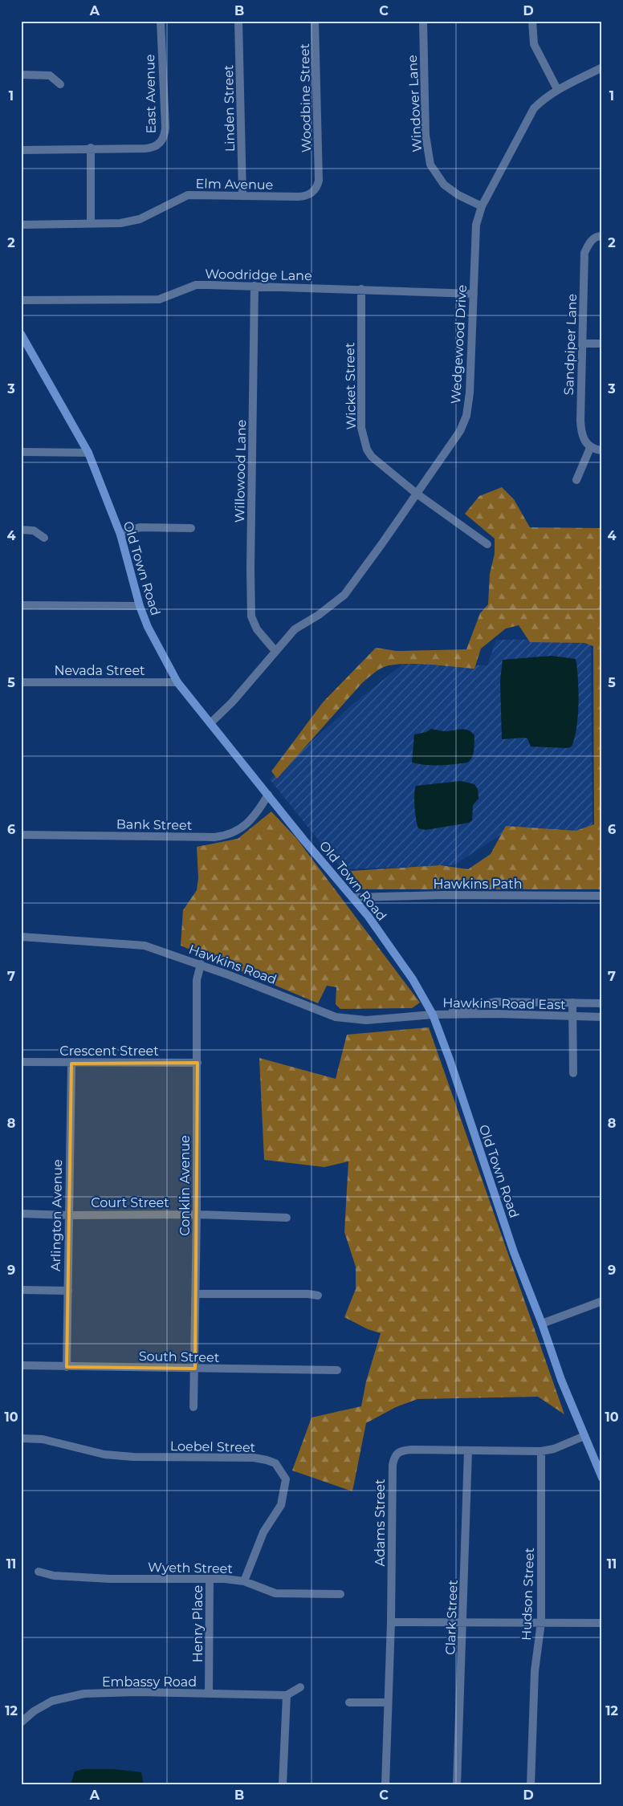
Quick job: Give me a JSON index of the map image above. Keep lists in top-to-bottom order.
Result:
{
  "streets": {
    "main road": ["Old Town Road"],
    "street": [
      "East Avenue",
      "Woodbine Street",
      "Windover Lane",
      "Linden Street",
      "Elm Avenue",
      "Woodridge Lane",
      "Wedgewood Drive",
      "Sandpiper Lane",
      "Wicket Street",
      "Willowood Lane",
      "Nevada Street",
      "Bank Street",
      "Hawkins Path",
      "Hawkins Road",
      "Hawkins Road East",
      "Crescent Street",
      "Conklin Avenue",
      "Court Street",
      "Arlington Avenue",
      "South Street",
      "Loebel Street",
      "Adams Street",
      "Wyeth Street",
      "Hudson Street",
      "Clark Street",
      "Henry Place",
      "Embassy Road"
    ]
  },
  "crossings": [
    ["Woodbine Street", "Elm Avenue"],
    ["Windover Lane", "Wedgewood Drive"],
    ["Linden Street", "Elm Avenue"],
    ["Woodridge Lane", "Wedgewood Drive"],
    ["Woodridge Lane", "Wicket Street"],
    ["Woodridge Lane", "Willowood Lane"],
    ["Wedgewood Drive", "Wicket Street"],
    ["Wedgewood Drive", "Willowood Lane"],
    ["Wedgewood Drive", "Old Town Road"],
    ["Old Town Road", "Nevada Street"],
    ["Old Town Road", "Bank Street"],
    ["Old Town Road", "Hawkins Path"],
    ["Old Town Road", "Hawkins Road"],
    ["Old Town Road", "Hawkins Road East"],
    ["Old Town Road", "Adams Street"],
    ["Hawkins Road", "Hawkins Road East"],
    ["Hawkins Road", "Conklin Avenue"],
    ["Crescent Street", "Conklin Avenue"],
    ["Crescent Street", "Arlington Avenue"],
    ["Conklin Avenue", "Court Street"],
    ["Conklin Avenue", "South Street"],
    ["Court Street", "Arlington Avenue"],
    ["Arlington Avenue", "South Street"],
    ["Loebel Street", "Wyeth Street"],
    ["Adams Street", "Hudson Street"],
    ["Adams Street", "Clark Street"],
    ["Wyeth Street", "Henry Place"],
    ["Henry Place", "Embassy Road"]
  ],
  "grid": {
    "columns": [
      "A",
      "B",
      "C",
      "D"
    ],
    "rows": [
      "1",
      "2",
      "3",
      "4",
      "5",
      "6",
      "7",
      "8",
      "9",
      "10",
      "11",
      "12"
    ]
  }
}
